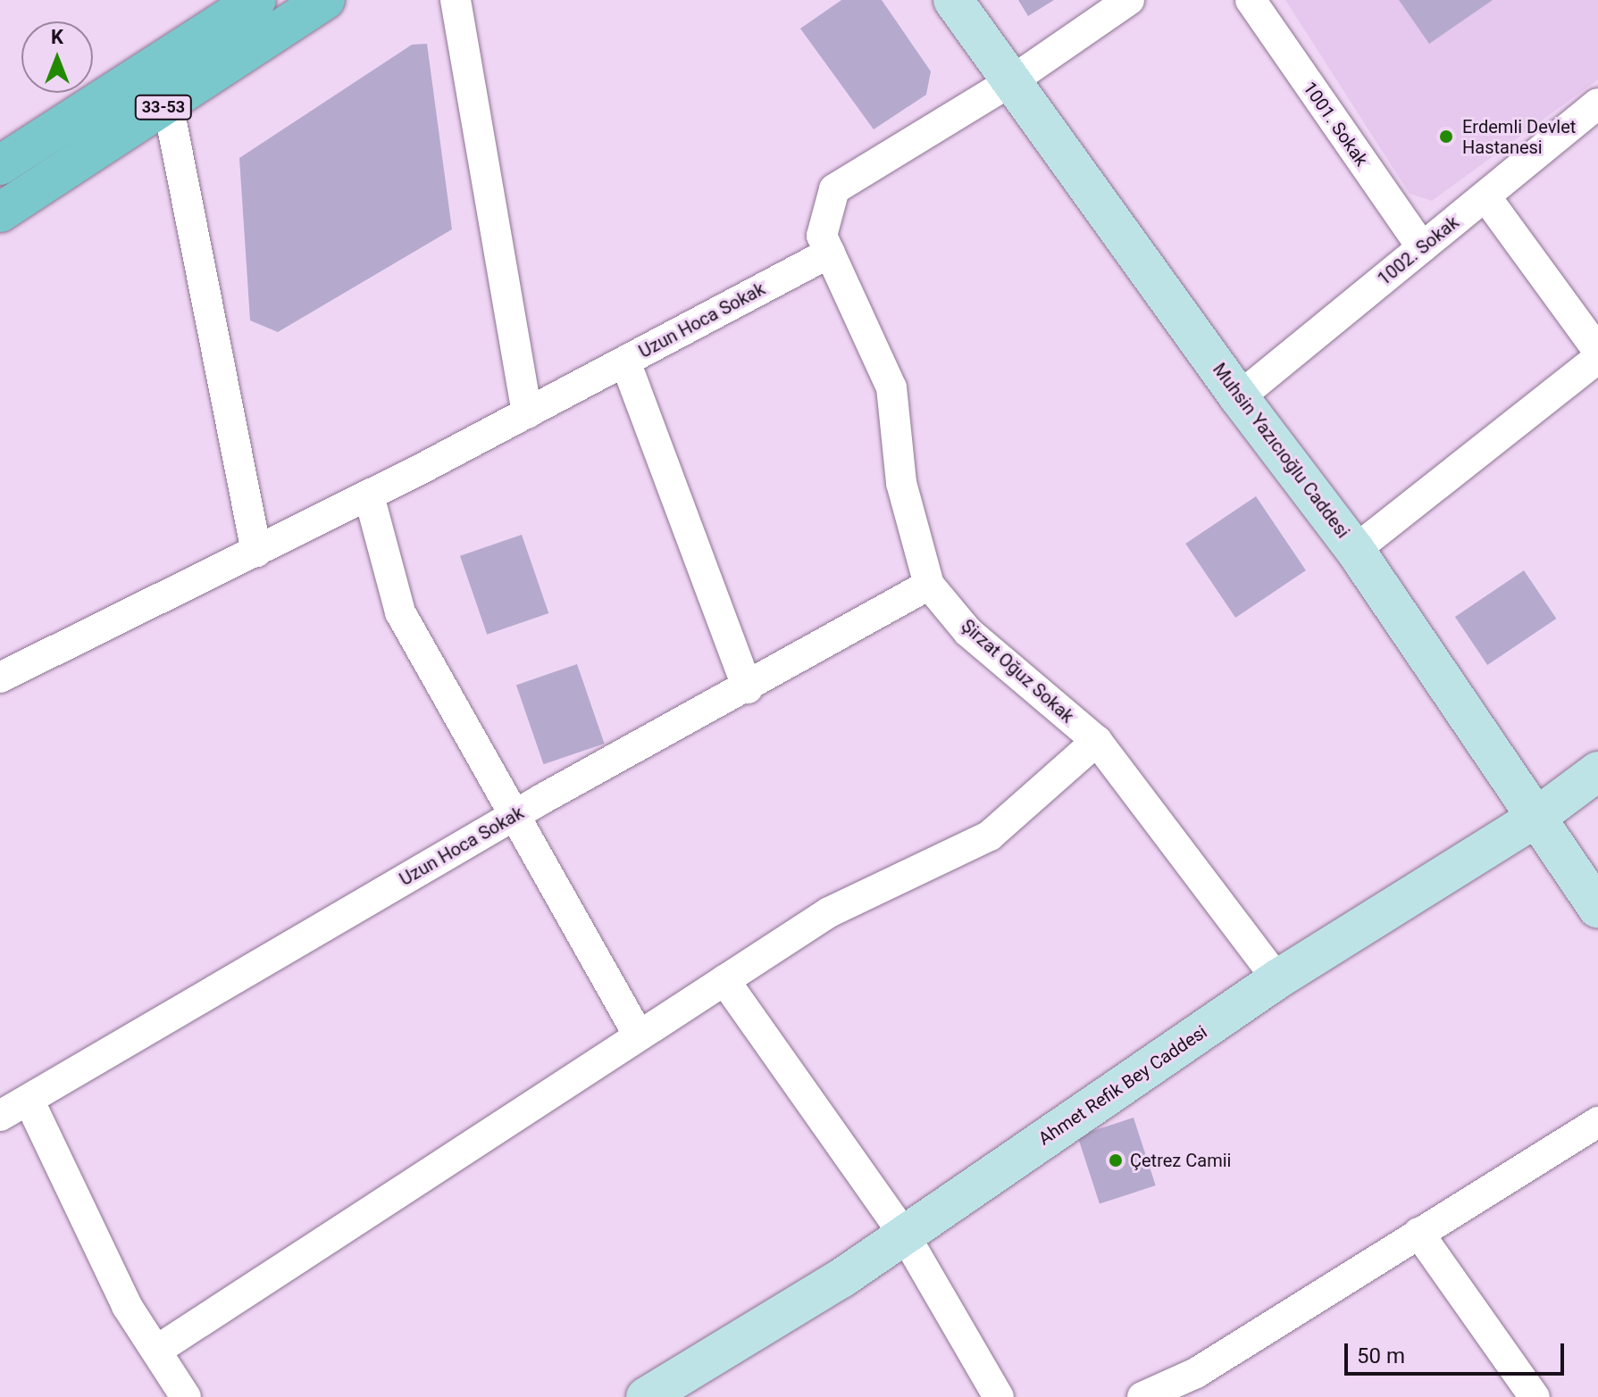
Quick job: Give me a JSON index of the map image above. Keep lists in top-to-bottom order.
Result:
{
  "streets": {
    "main road": ["33-53"],
    "street": [
      "1001. Sokak",
      "1002. Sokak",
      "Uzun Hoca Sokak",
      "Muhsin Yazıcıoğlu Caddesi",
      "Şirzat Oğuz Sokak",
      "Ahmet Refik Bey Caddesi"
    ]
  },
  "crossings": [
    ["1001. Sokak", "1002. Sokak"],
    ["1002. Sokak", "Muhsin Yazıcıoğlu Caddesi"],
    ["Uzun Hoca Sokak", "Şirzat Oğuz Sokak"],
    ["Muhsin Yazıcıoğlu Caddesi", "Şirzat Oğuz Sokak"],
    ["Muhsin Yazıcıoğlu Caddesi", "Ahmet Refik Bey Caddesi"],
    ["Şirzat Oğuz Sokak", "Ahmet Refik Bey Caddesi"]
  ],
  "places": ["Erdemli Devlet Hastanesi", "Çetrez Camii"],
  "scale_bar": "50 m",
  "north": "top"
}
